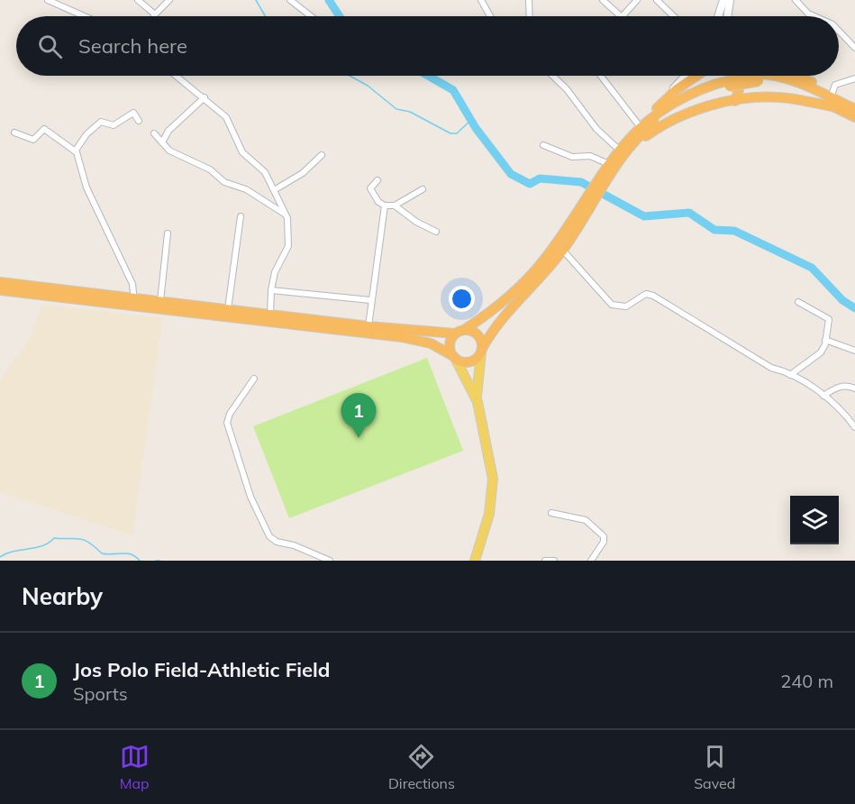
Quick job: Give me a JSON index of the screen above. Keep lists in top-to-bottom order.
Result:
{
  "page": {
    "search": "Search here",
    "pins": "1",
    "heading": "Nearby",
    "list": [
      {
        "mark": "1",
        "name": "Jos Polo Field-Athletic Field",
        "note": "Sports",
        "value": "240 m"
      }
    ],
    "nav": ["Map", "Directions", "Saved"]
  }
}
